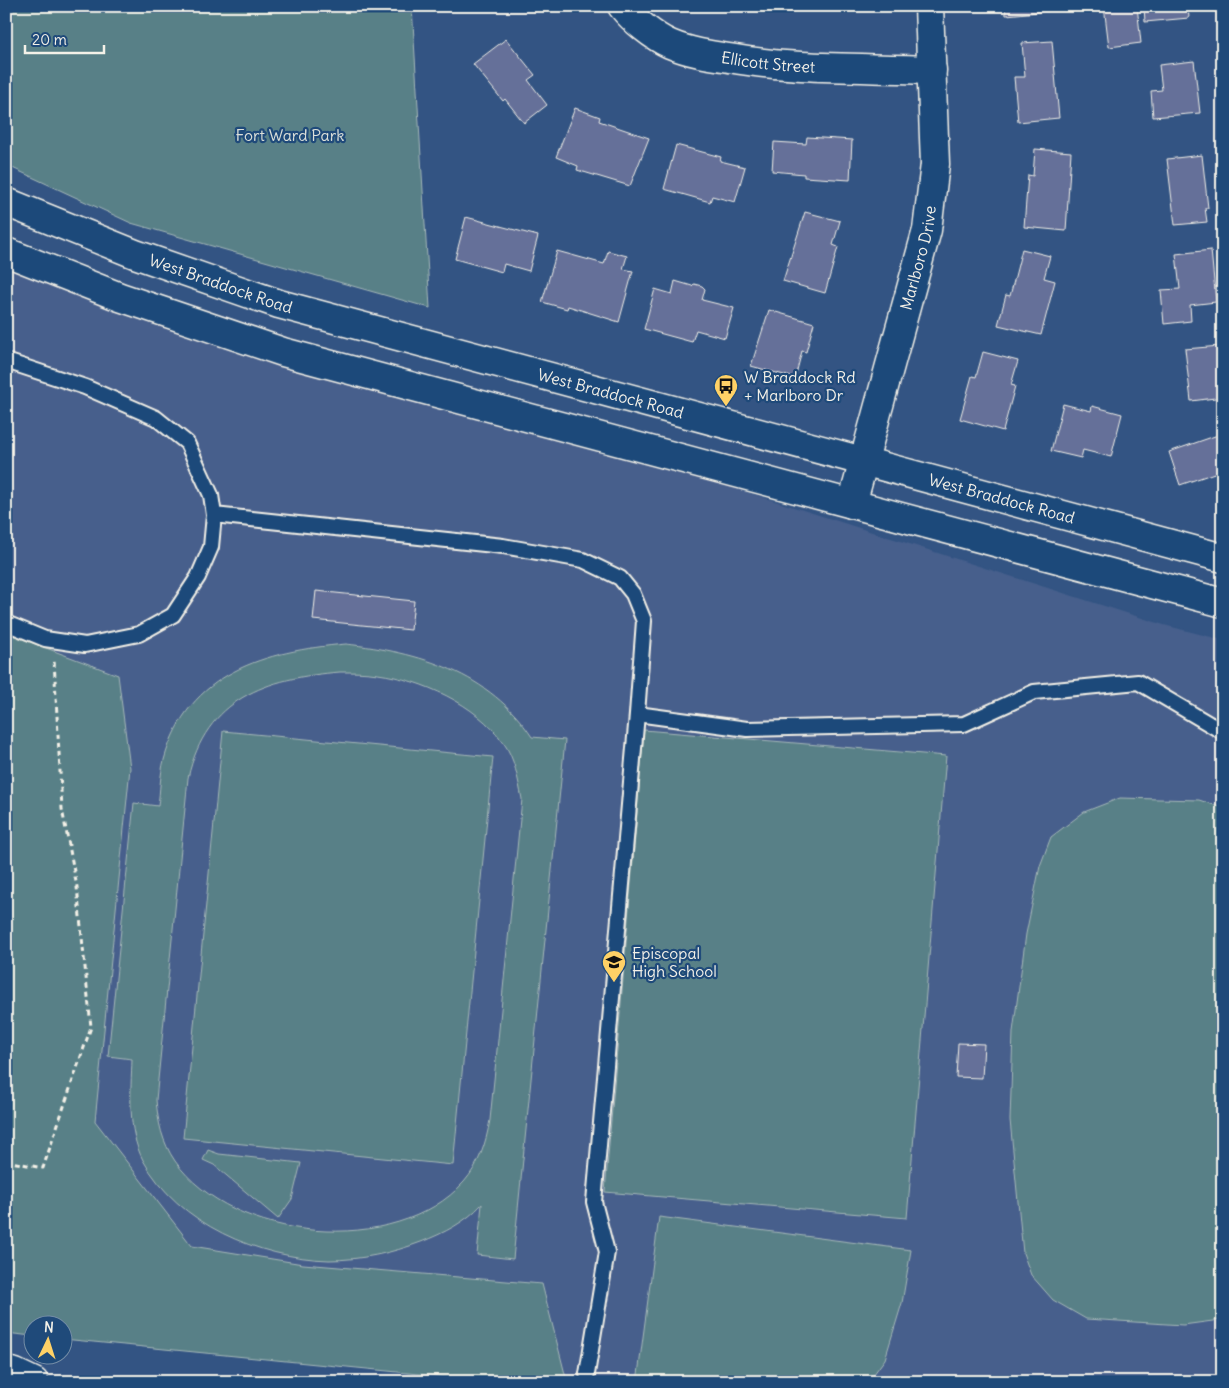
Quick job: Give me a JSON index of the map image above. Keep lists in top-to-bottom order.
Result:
{
  "streets": {
    "main road": ["Ellicott Street", "Marlboro Drive", "West Braddock Road"]
  },
  "crossings": [
    ["Ellicott Street", "Marlboro Drive"],
    ["Marlboro Drive", "West Braddock Road"]
  ],
  "parks": ["Fort Ward Park"],
  "places": {
    "bus stop": ["W Braddock Rd + Marlboro Dr"],
    "school or university": ["Episcopal High School"]
  },
  "scale_bar": "20 m",
  "north": "top"
}
